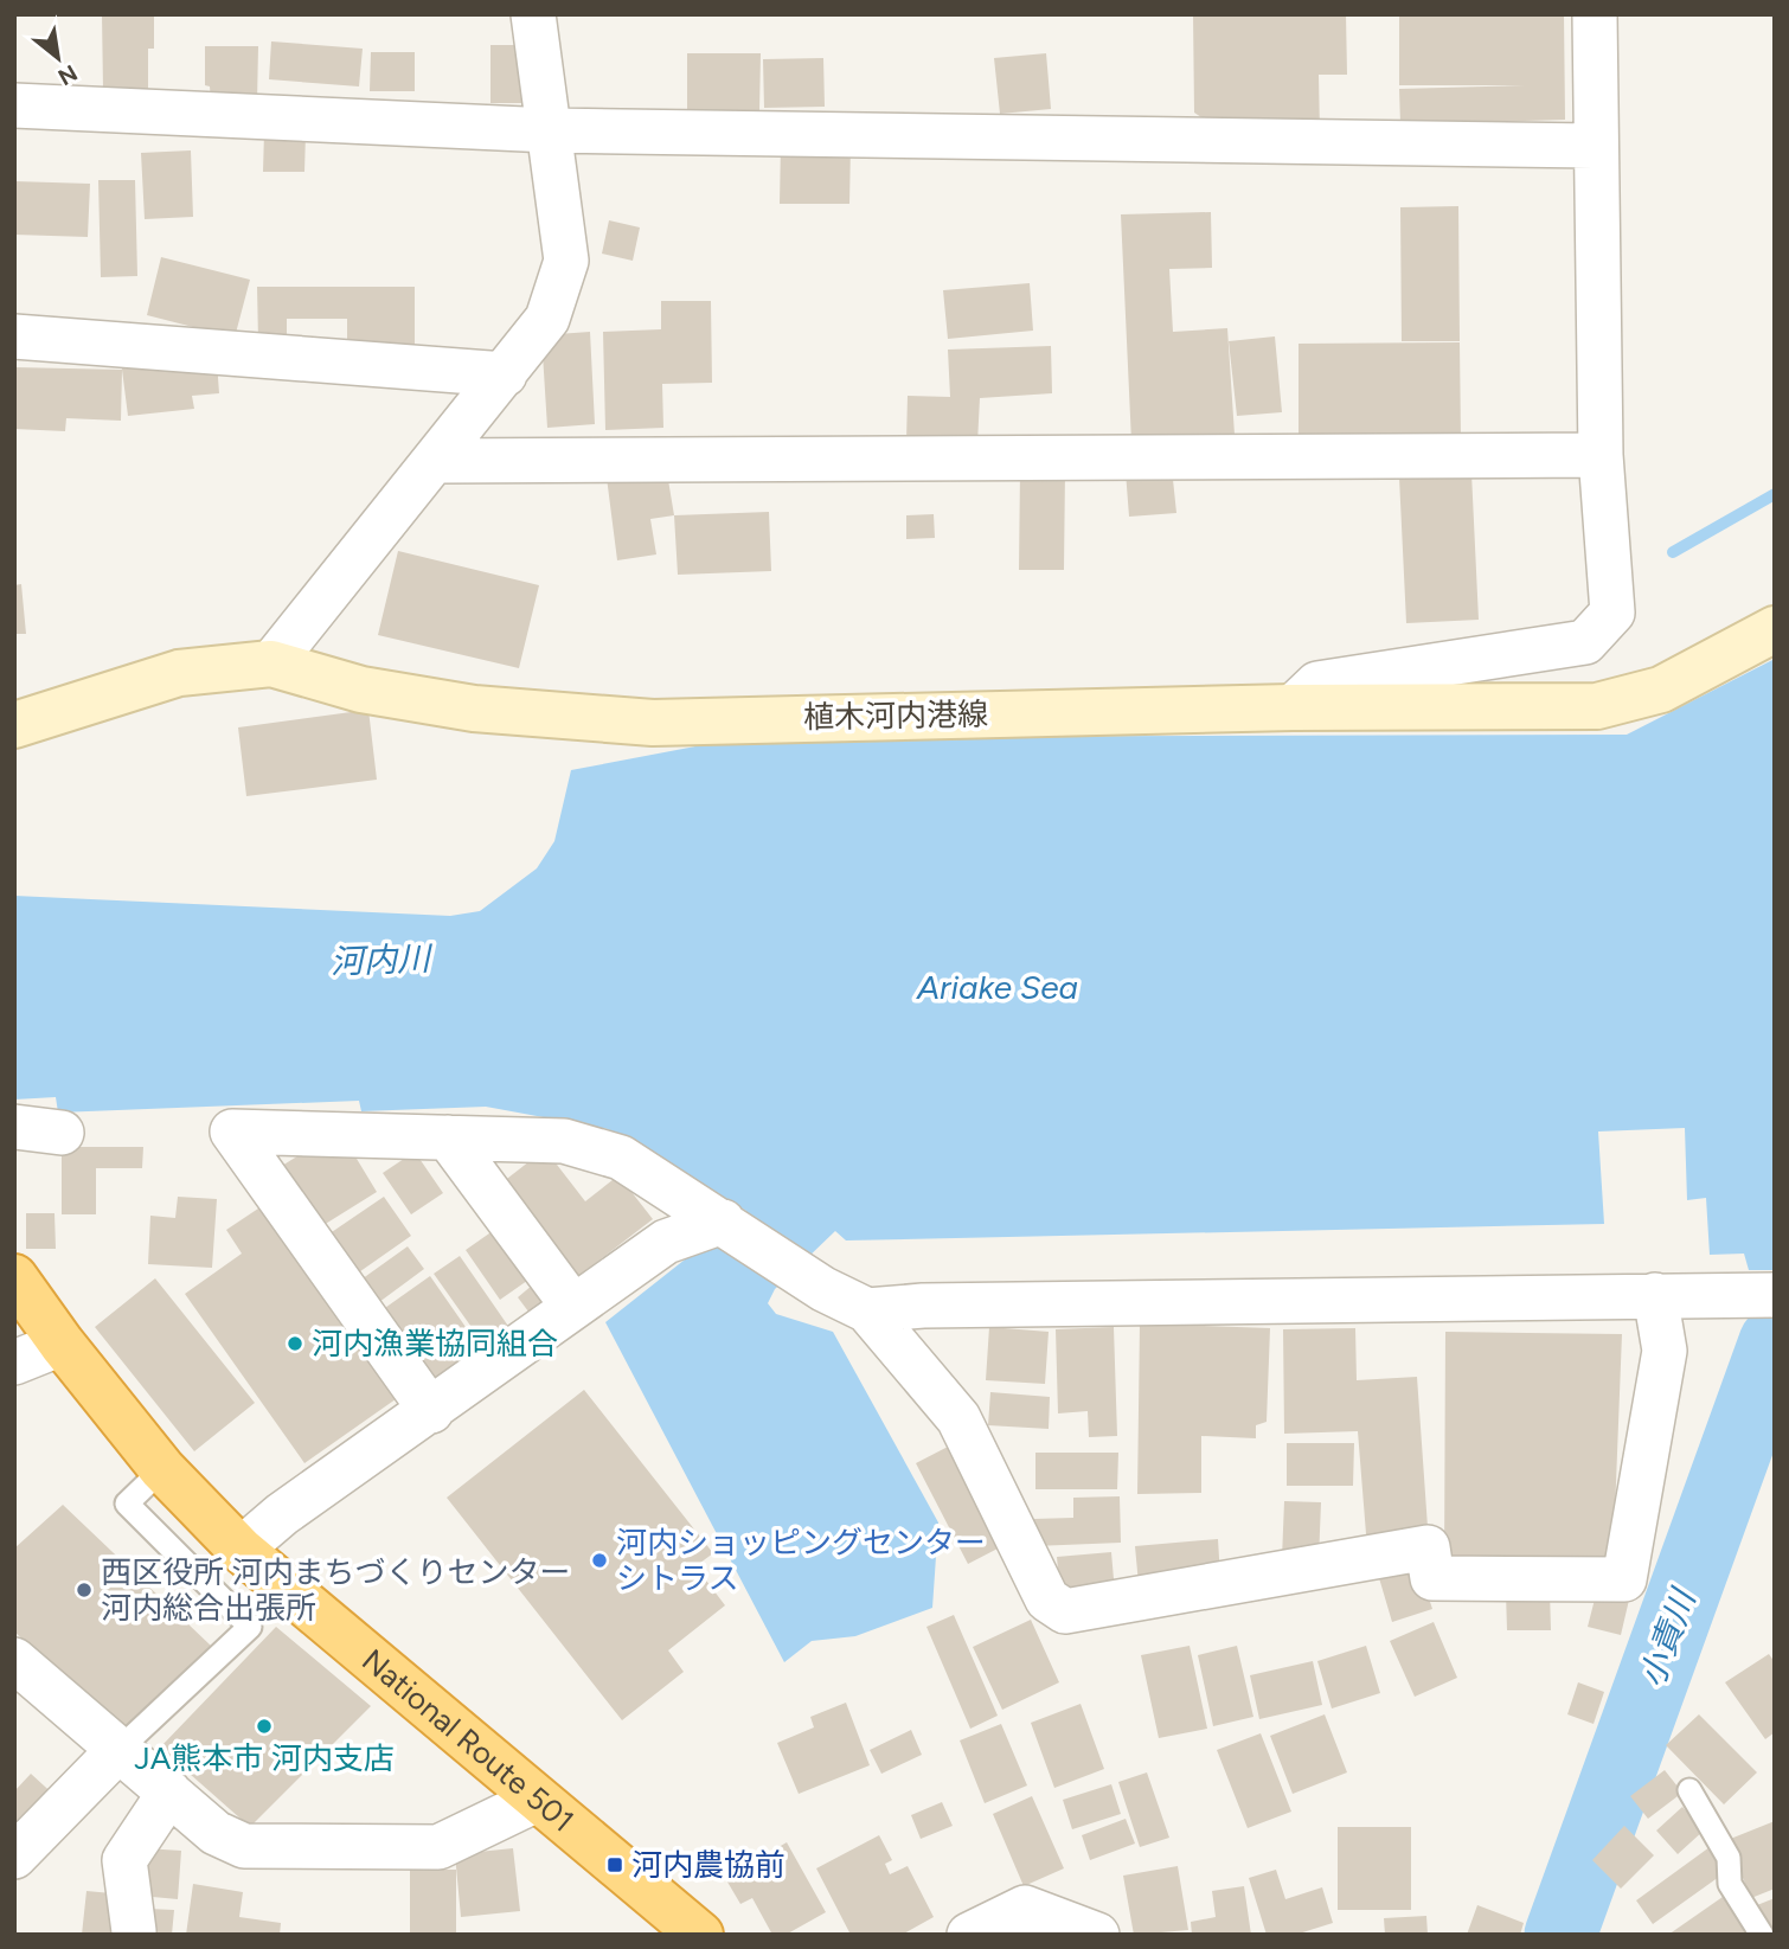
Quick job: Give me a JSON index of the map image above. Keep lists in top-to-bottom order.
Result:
{
  "streets": {
    "highway": ["National Route 501"],
    "main road": ["植木河内港線"]
  },
  "water": ["河内川", "Ariake Sea", "小責川"],
  "places": {
    "other": [
      "河内漁業協同組合",
      "河内ショッピングセンター シトラス",
      "西区役所 河内まちづくりセンター 河内総合出張所",
      "JA熊本市 河内支店"
    ],
    "transit": ["河内農協前"]
  },
  "north": "bottom right"
}
